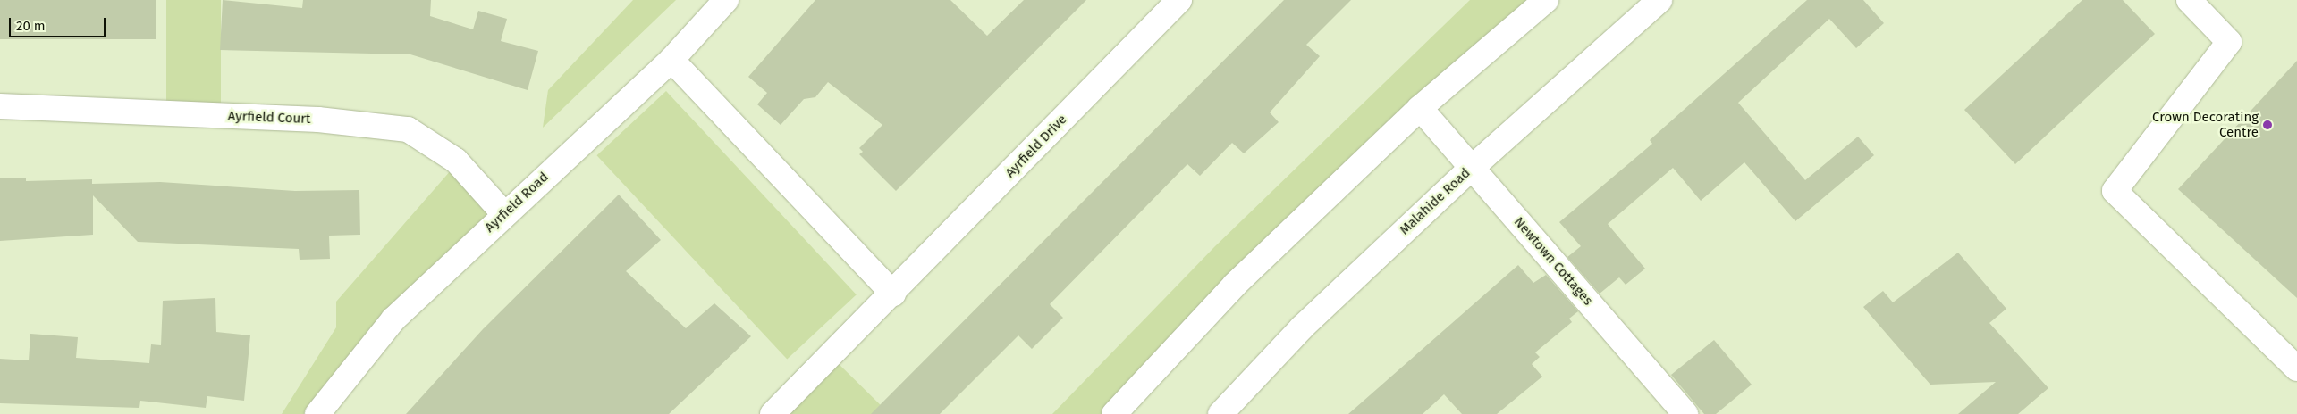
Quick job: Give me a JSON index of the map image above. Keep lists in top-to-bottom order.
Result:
{
  "streets": {
    "street": [
      "Ayrfield Court",
      "Ayrfield Drive",
      "Malahide Road",
      "Ayrfield Road",
      "Newtown Cottages"
    ]
  },
  "crossings": [
    ["Ayrfield Court", "Ayrfield Road"],
    ["Malahide Road", "Newtown Cottages"]
  ],
  "places": ["Crown Decorating Centre"],
  "scale_bar": "20 m"
}
